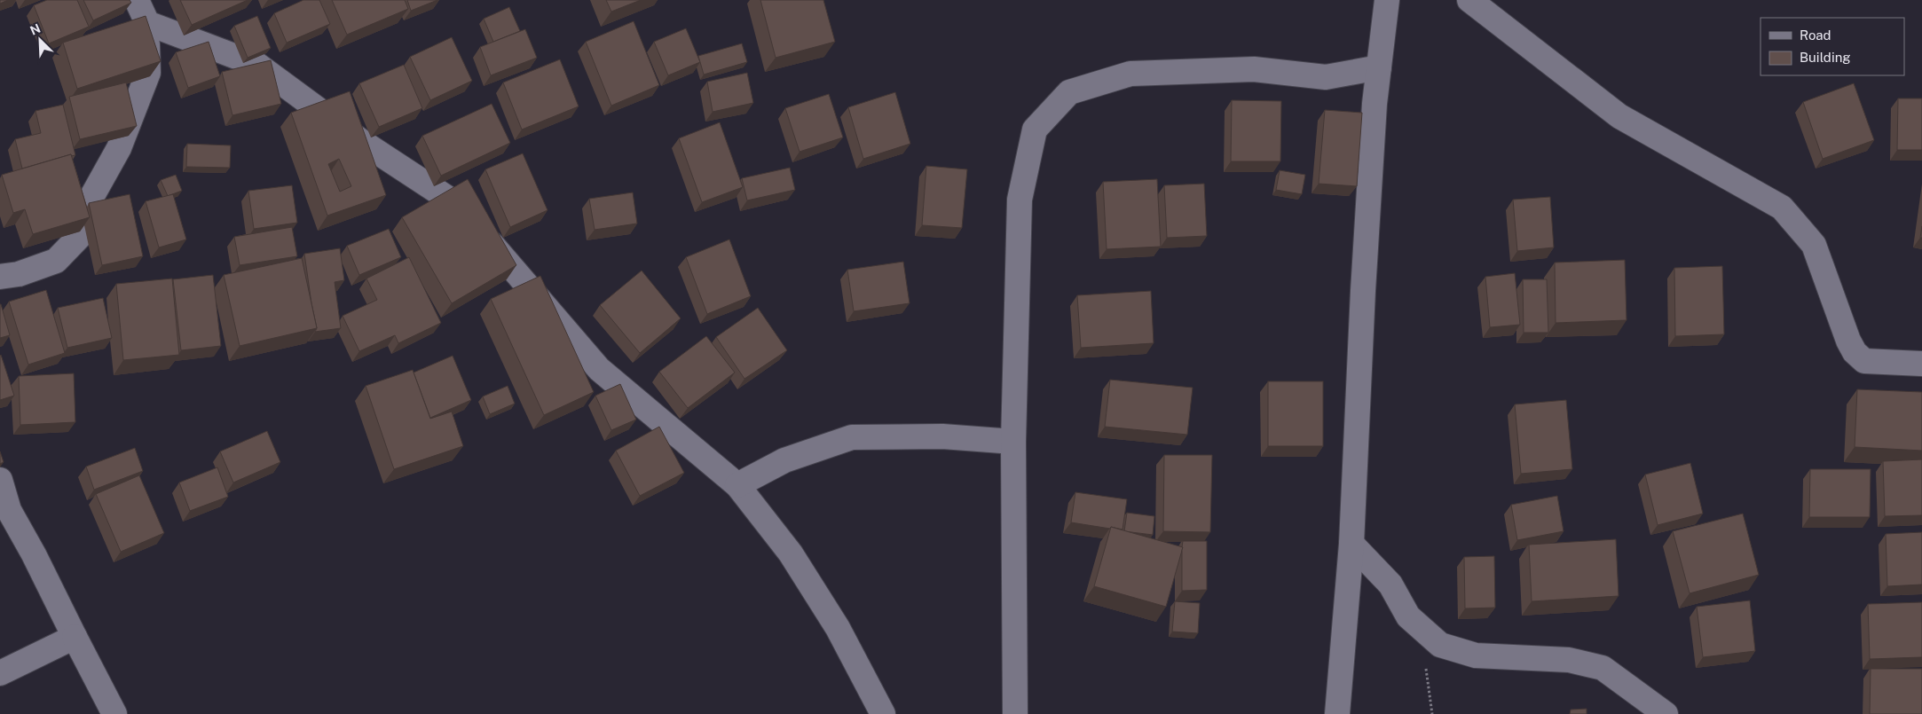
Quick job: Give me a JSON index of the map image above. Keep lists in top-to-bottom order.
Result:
{
  "legend": ["Road", "Building"],
  "north": "top left"
}
